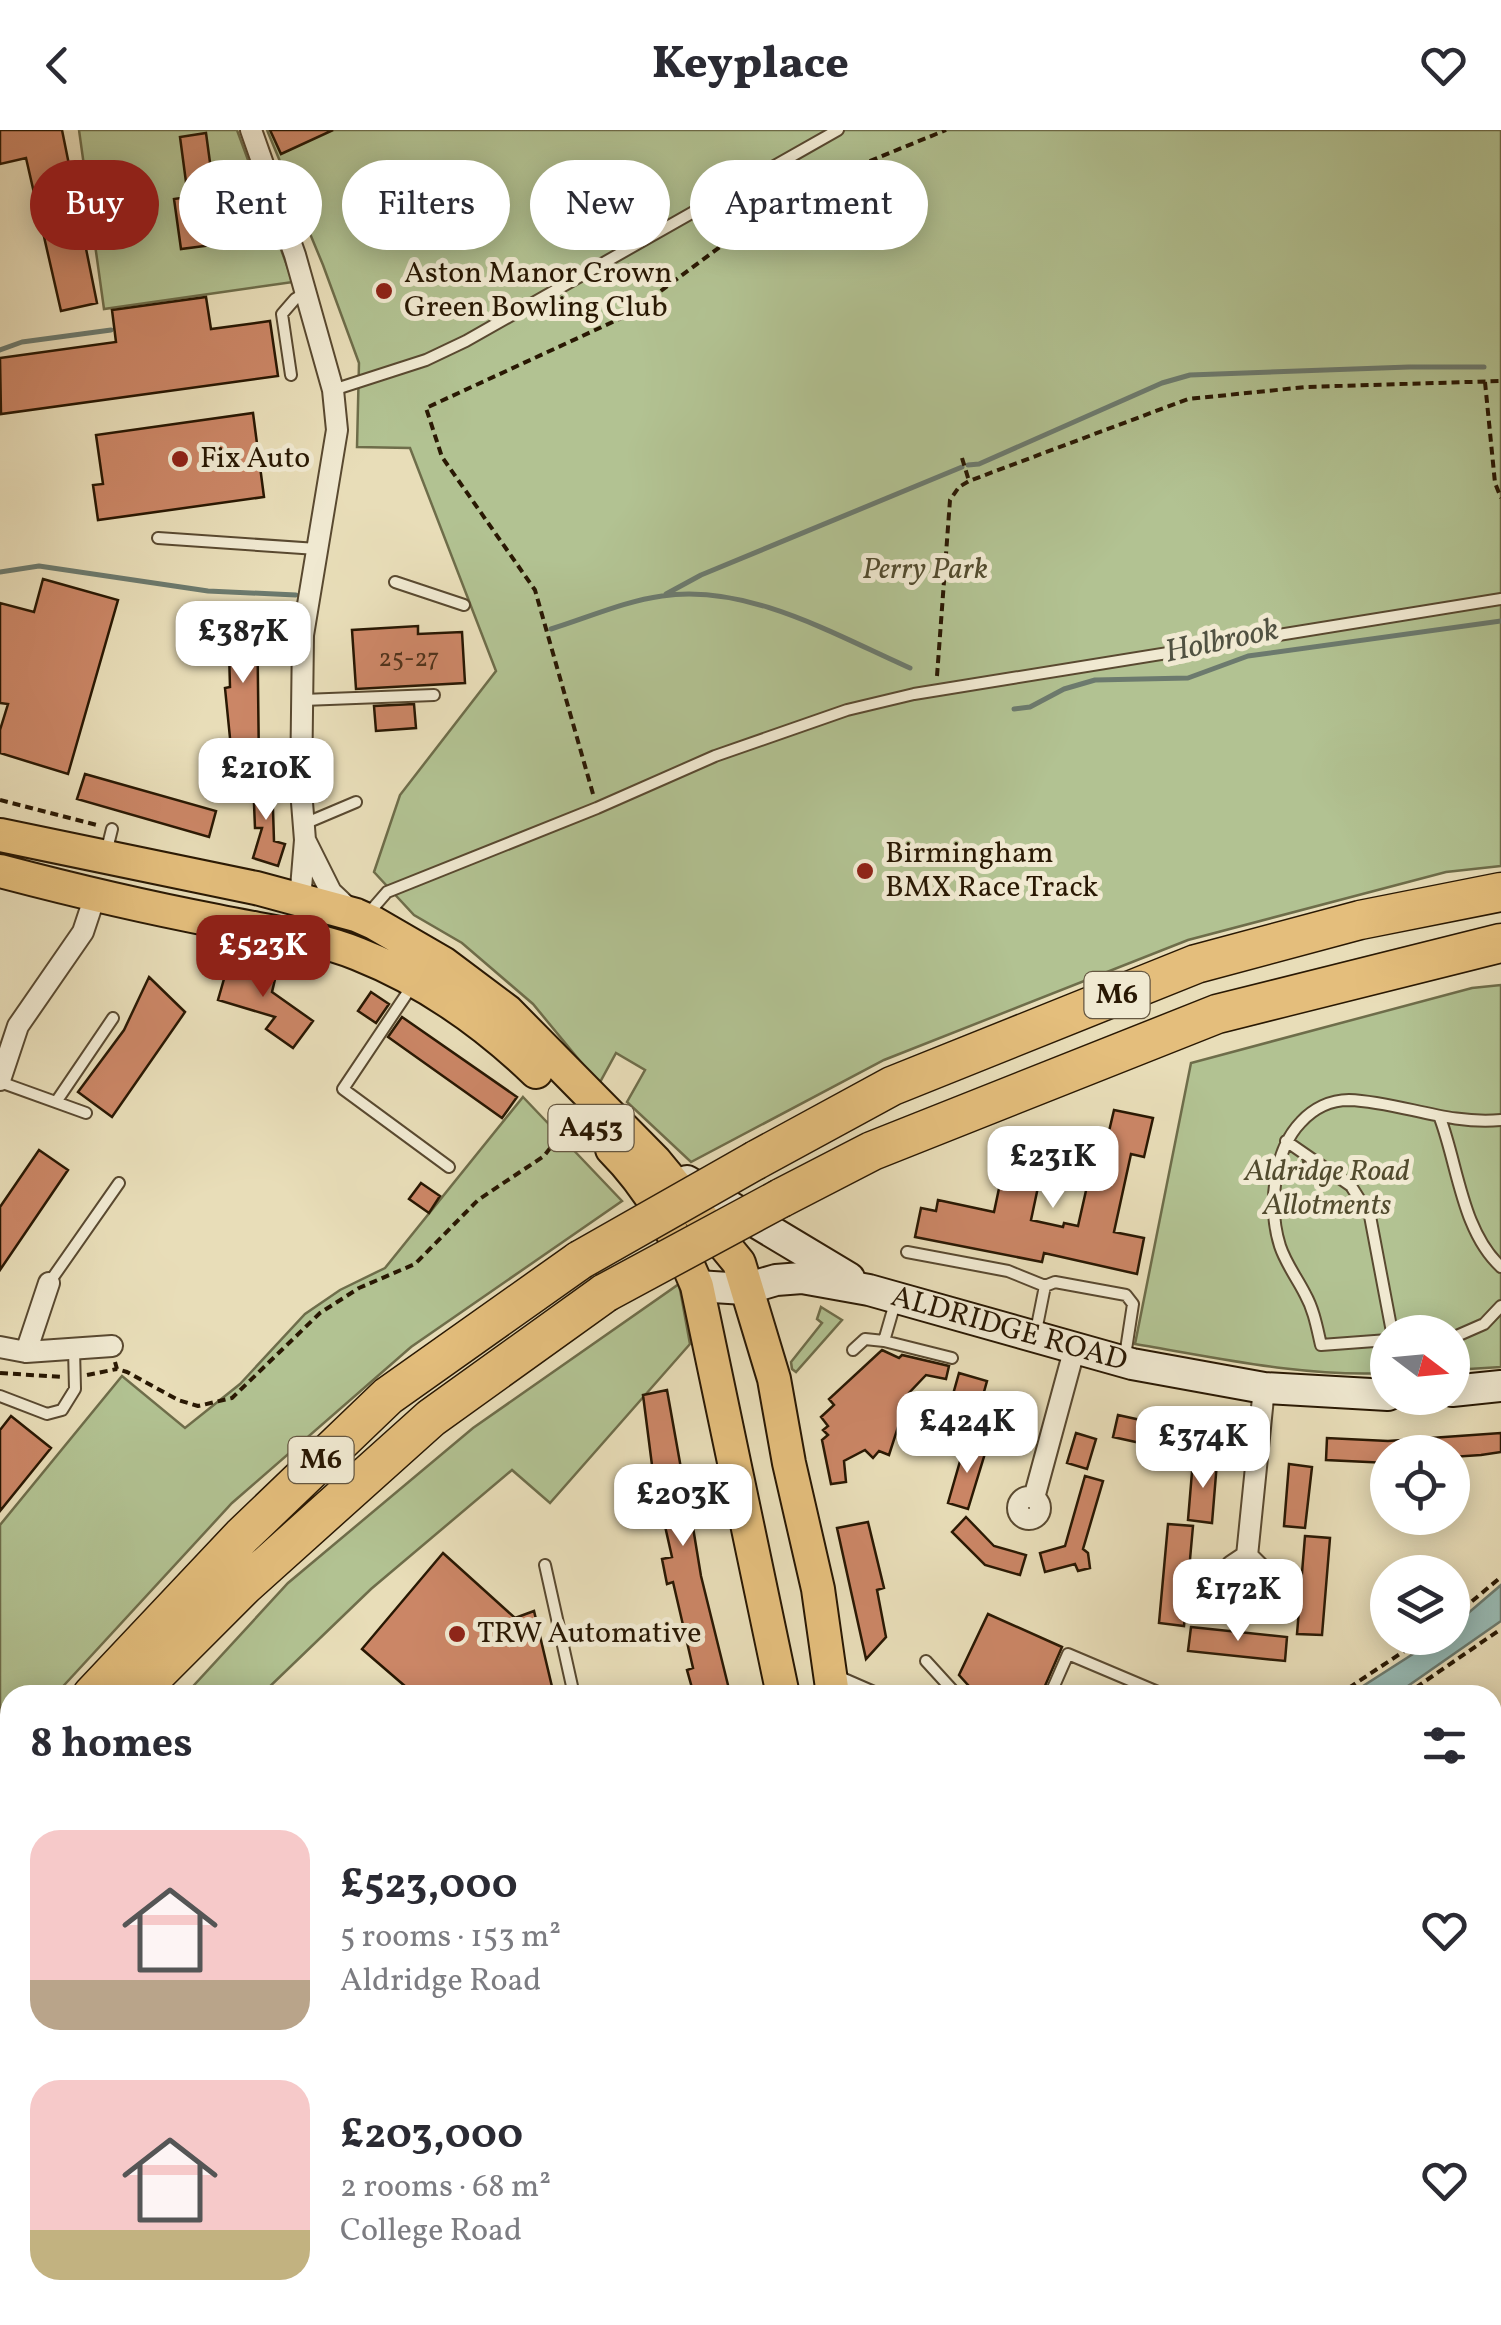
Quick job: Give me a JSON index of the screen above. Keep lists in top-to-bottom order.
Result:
{
  "streets": {
    "highway": ["M6"],
    "main road": ["A453", "ALDRIDGE ROAD"]
  },
  "crossings": [
    ["A453", "ALDRIDGE ROAD"]
  ],
  "water": ["Holbrook"],
  "parks": ["Perry Park", "Aldridge Road Allotments"],
  "places": [
    "Aston Manor Crown Green Bowling Club",
    "Fix Auto",
    "Birmingham BMX Race Track",
    "TRW Automative"
  ],
  "house_numbers": ["25-27"],
  "north": "right",
  "page": {
    "header": "Keyplace",
    "chip": [
      "Buy",
      "Rent",
      "Filters",
      "New",
      "Apartment"
    ],
    "price": [
      "£387K",
      "£210K",
      "£523K",
      "£231K",
      "£424K",
      "£374K",
      "£203K",
      "£172K"
    ],
    "heading": "8 homes",
    "list": [
      {
        "name": "£523,000",
        "note": "5 rooms · 153 m² · Aldridge Road"
      },
      {
        "name": "£203,000",
        "note": "2 rooms · 68 m² · College Road"
      }
    ]
  }
}
